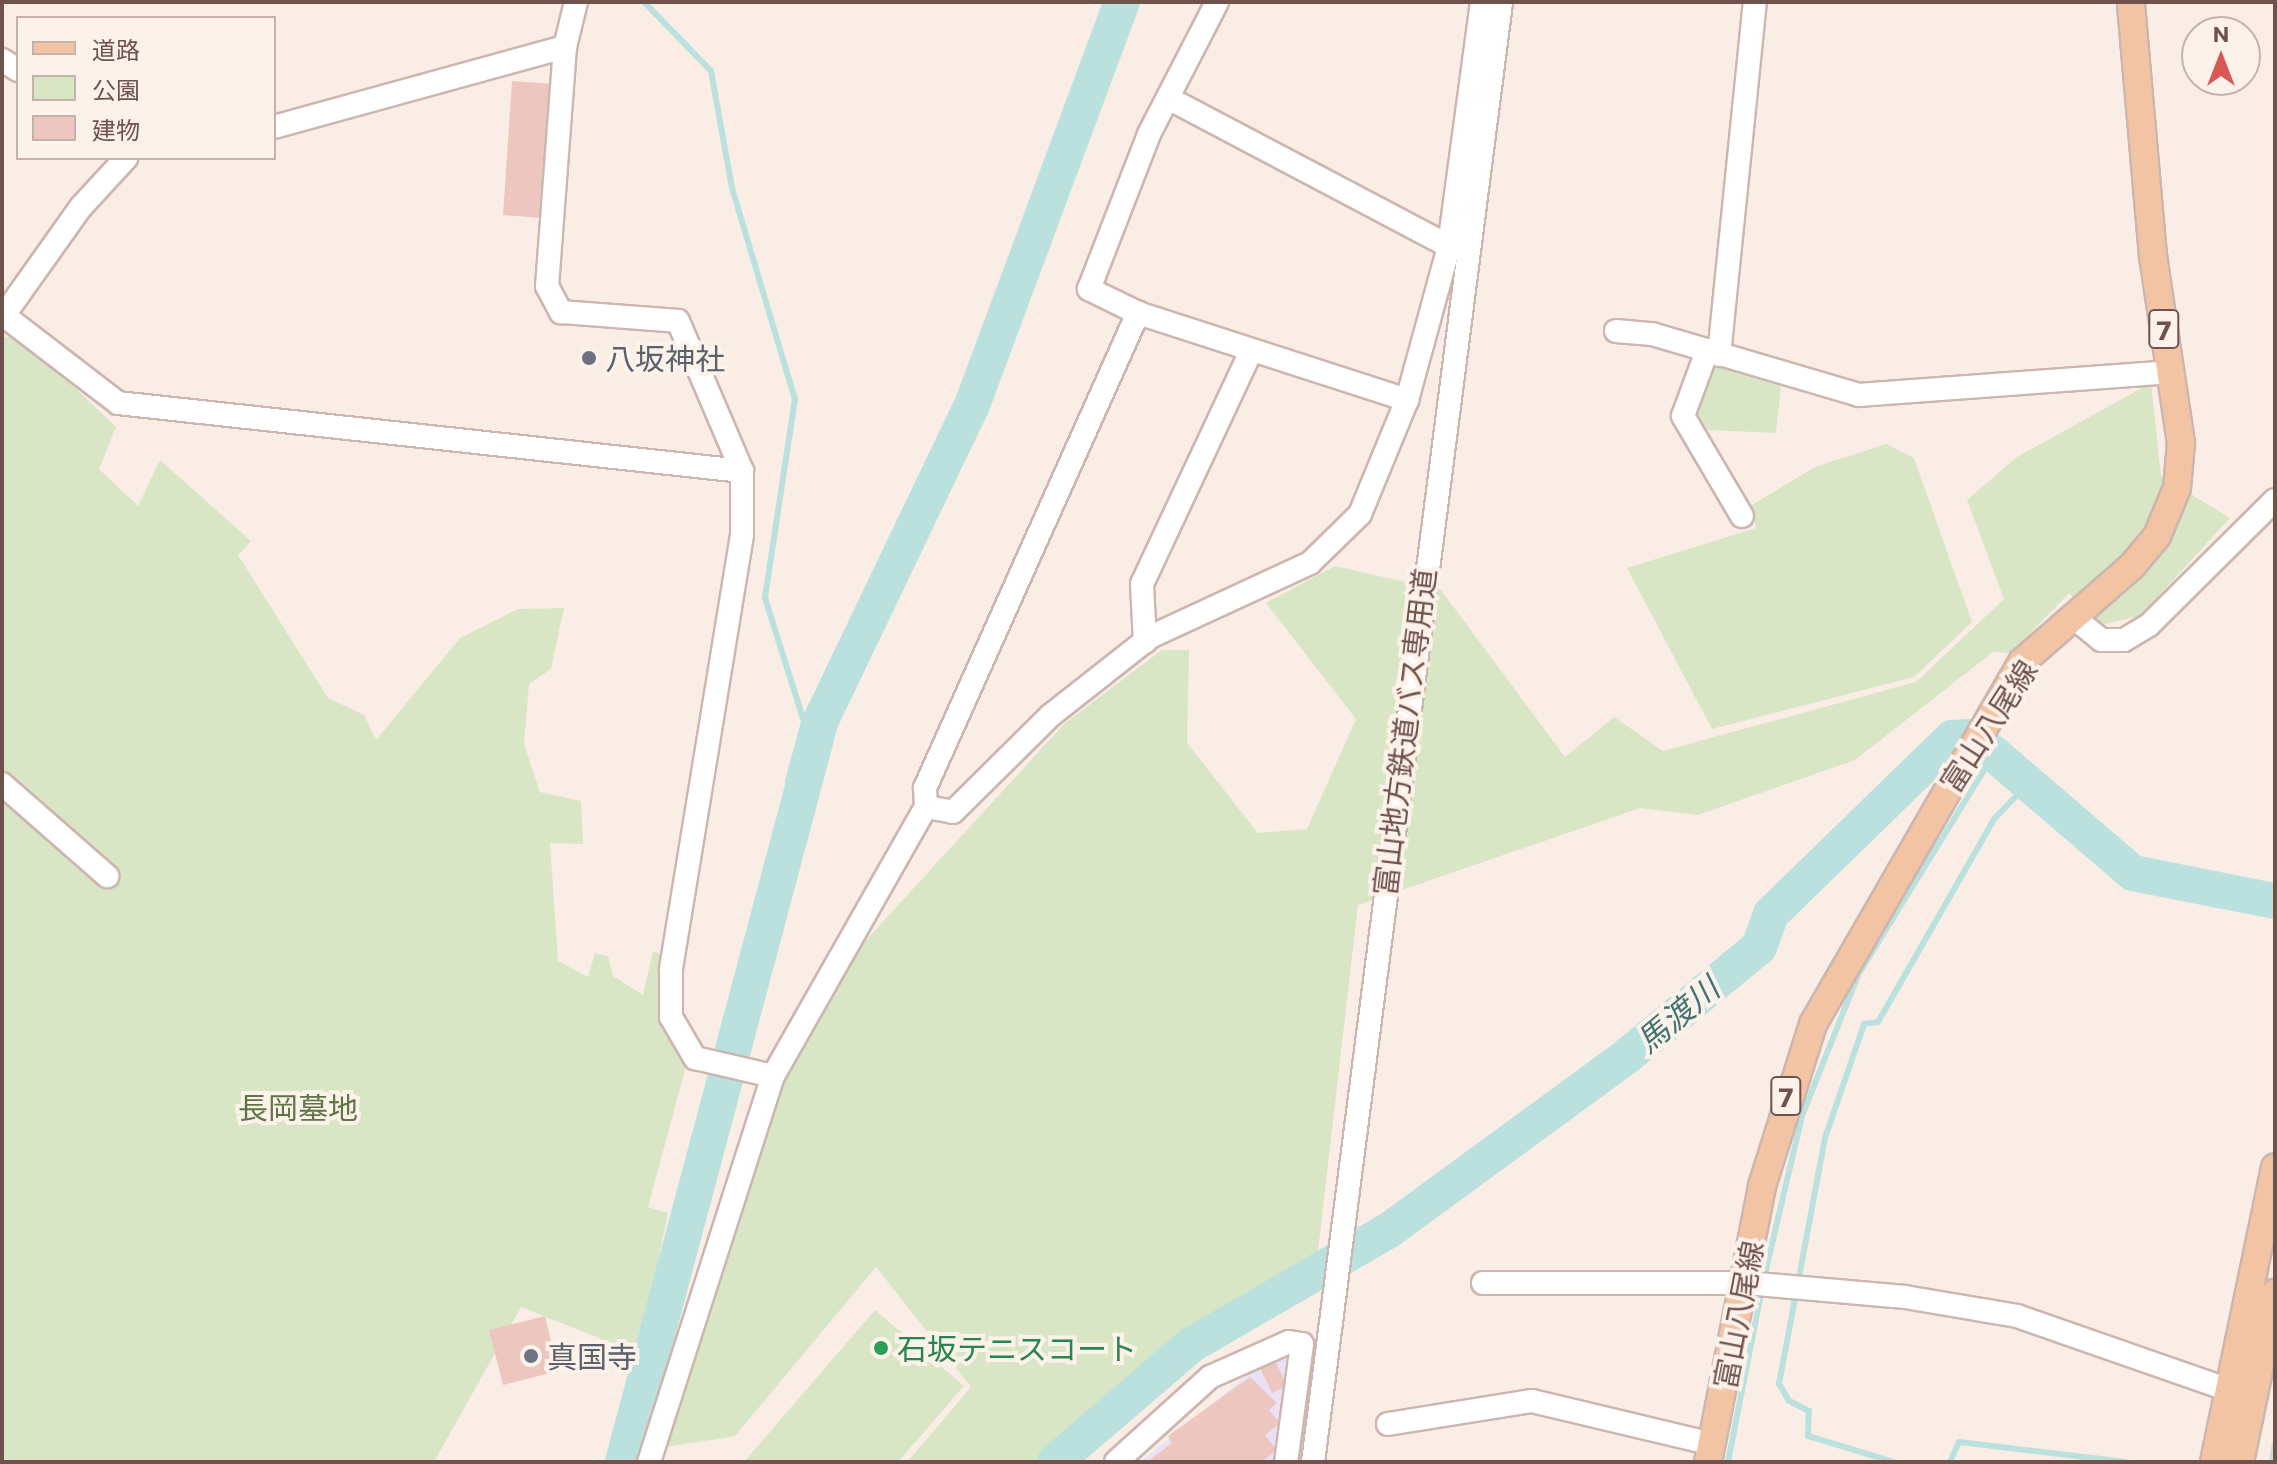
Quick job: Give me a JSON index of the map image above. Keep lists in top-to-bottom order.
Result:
{
  "streets": {
    "main road": ["7", "富山八尾線"],
    "street": ["富山地方鉄道バス専用道"]
  },
  "water": ["馬渡川"],
  "parks": ["長岡墓地"],
  "places": ["八坂神社", "石坂テニスコート", "真国寺"],
  "legend": ["道路", "公園", "建物"],
  "north": "top"
}
